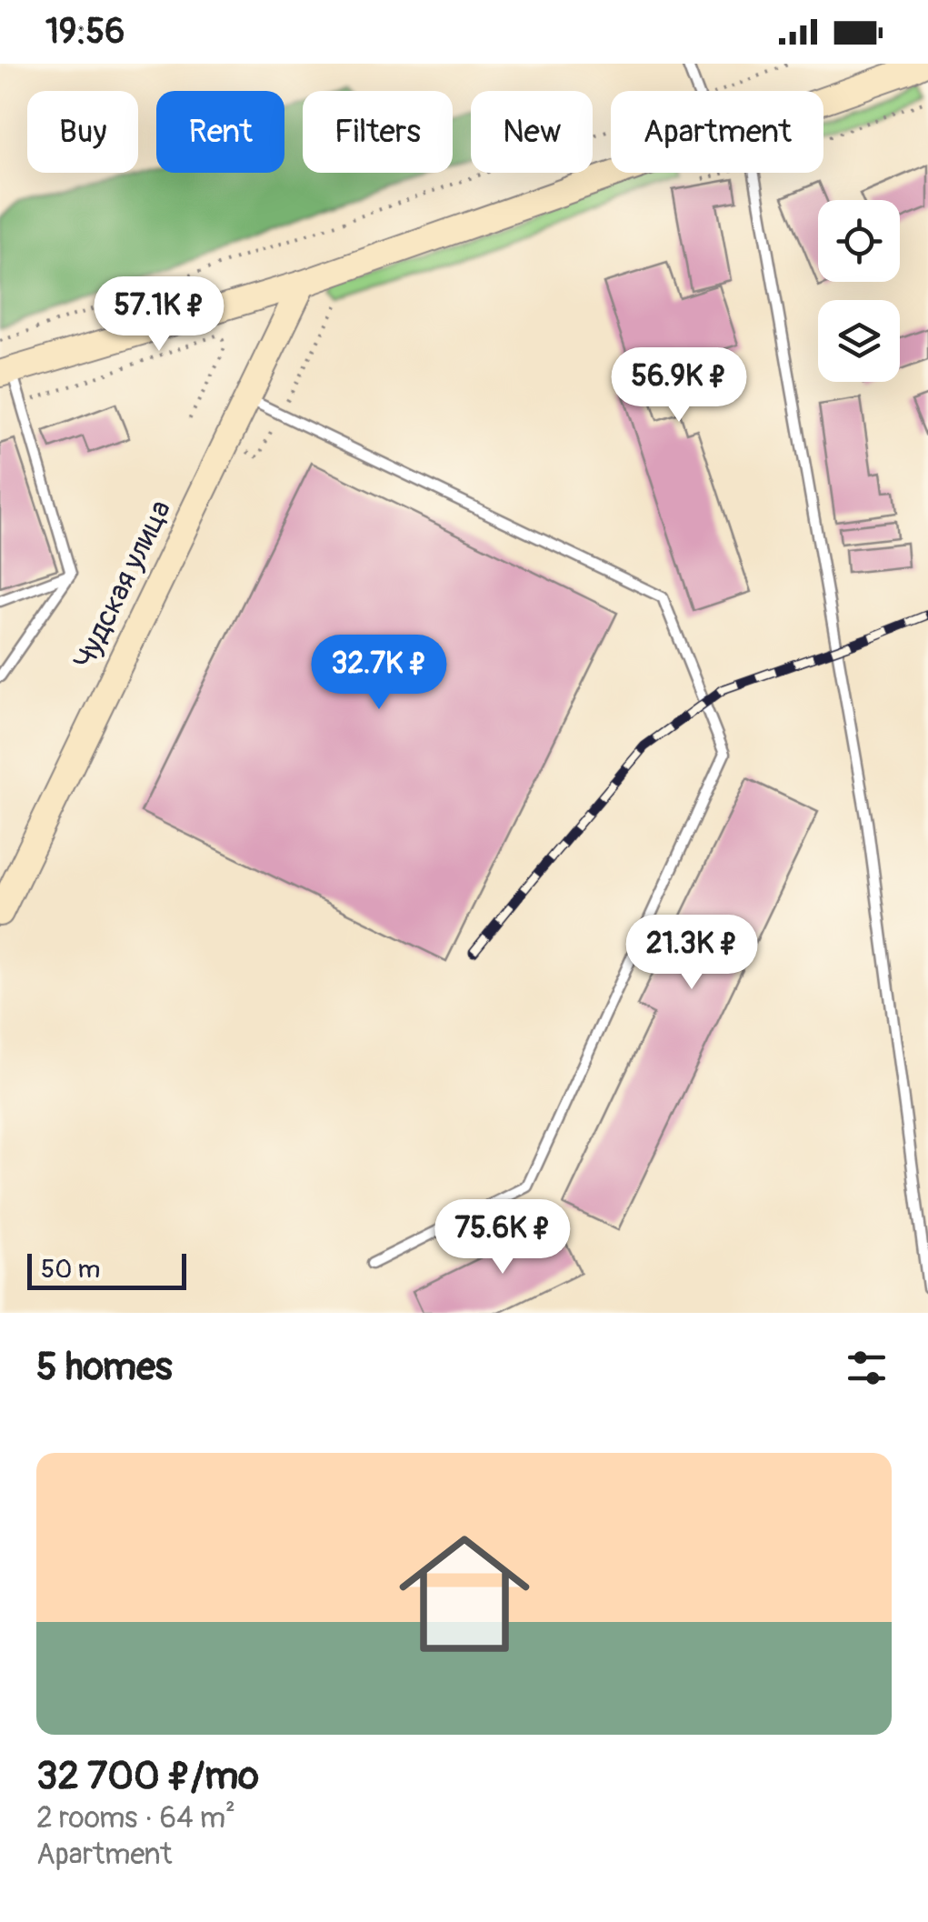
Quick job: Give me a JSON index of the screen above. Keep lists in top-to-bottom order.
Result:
{
  "streets": {
    "main road": ["Чудская улица"]
  },
  "scale_bar": "50 m",
  "page": {
    "status": "19:56",
    "chip": [
      "Buy",
      "Rent",
      "Filters",
      "New",
      "Apartment"
    ],
    "price": [
      "57.1K ₽",
      "56.9K ₽",
      "32.7K ₽",
      "21.3K ₽",
      "75.6K ₽"
    ],
    "scale": "50 m",
    "heading": "5 homes",
    "list": [
      {
        "name": "32 700 ₽/mo",
        "note": "2 rooms · 64 m² · Apartment"
      }
    ]
  }
}
